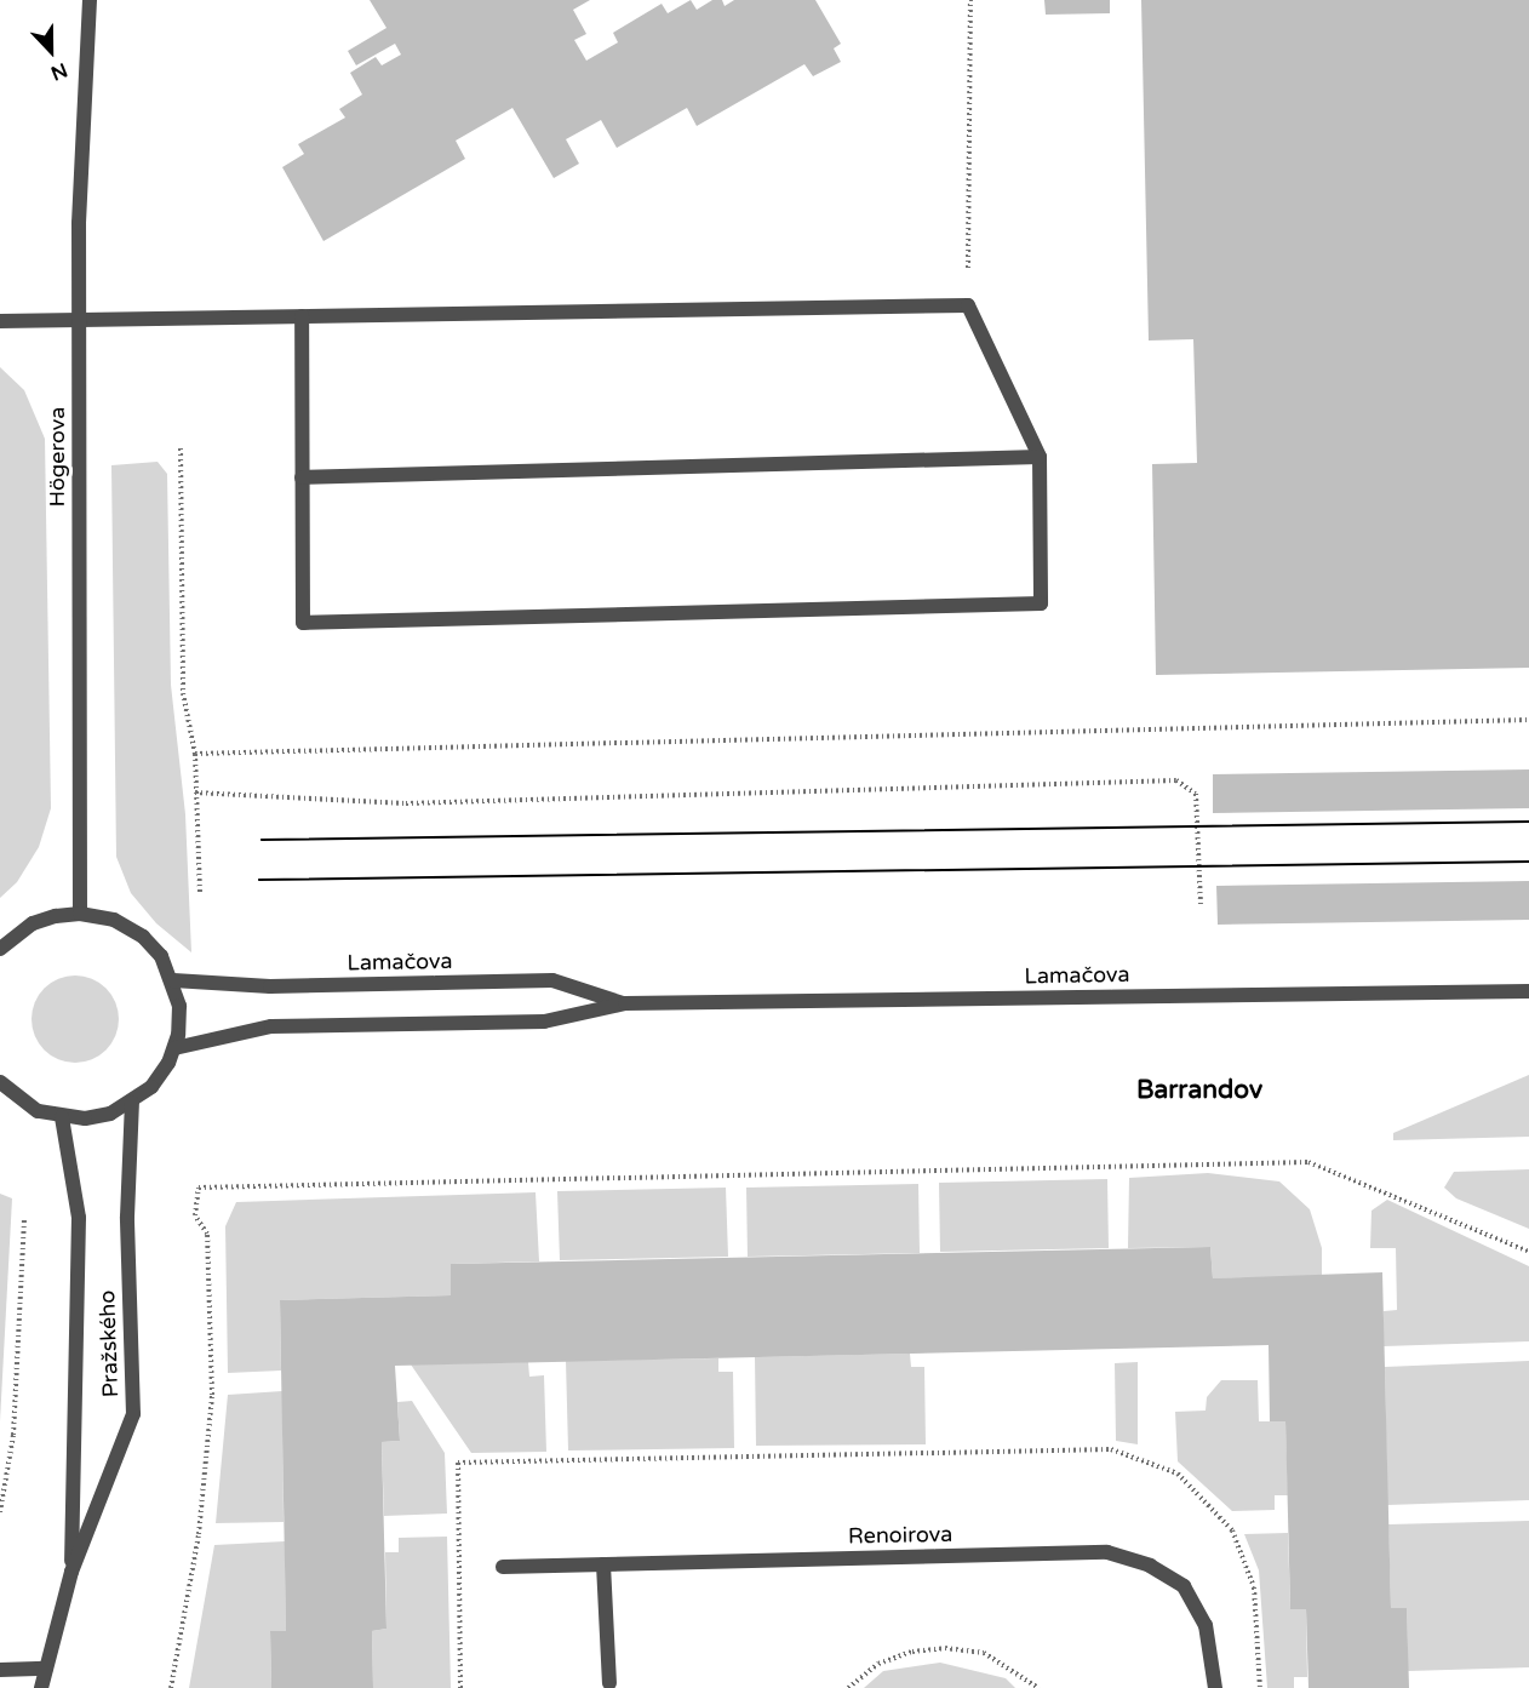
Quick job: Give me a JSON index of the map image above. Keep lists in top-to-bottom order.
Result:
{
  "streets": {
    "street": [
      "Högerova",
      "Lamačova",
      "Pražského",
      "Renoirova"
    ]
  },
  "districts": ["Barrandov"],
  "north": "bottom"
}
